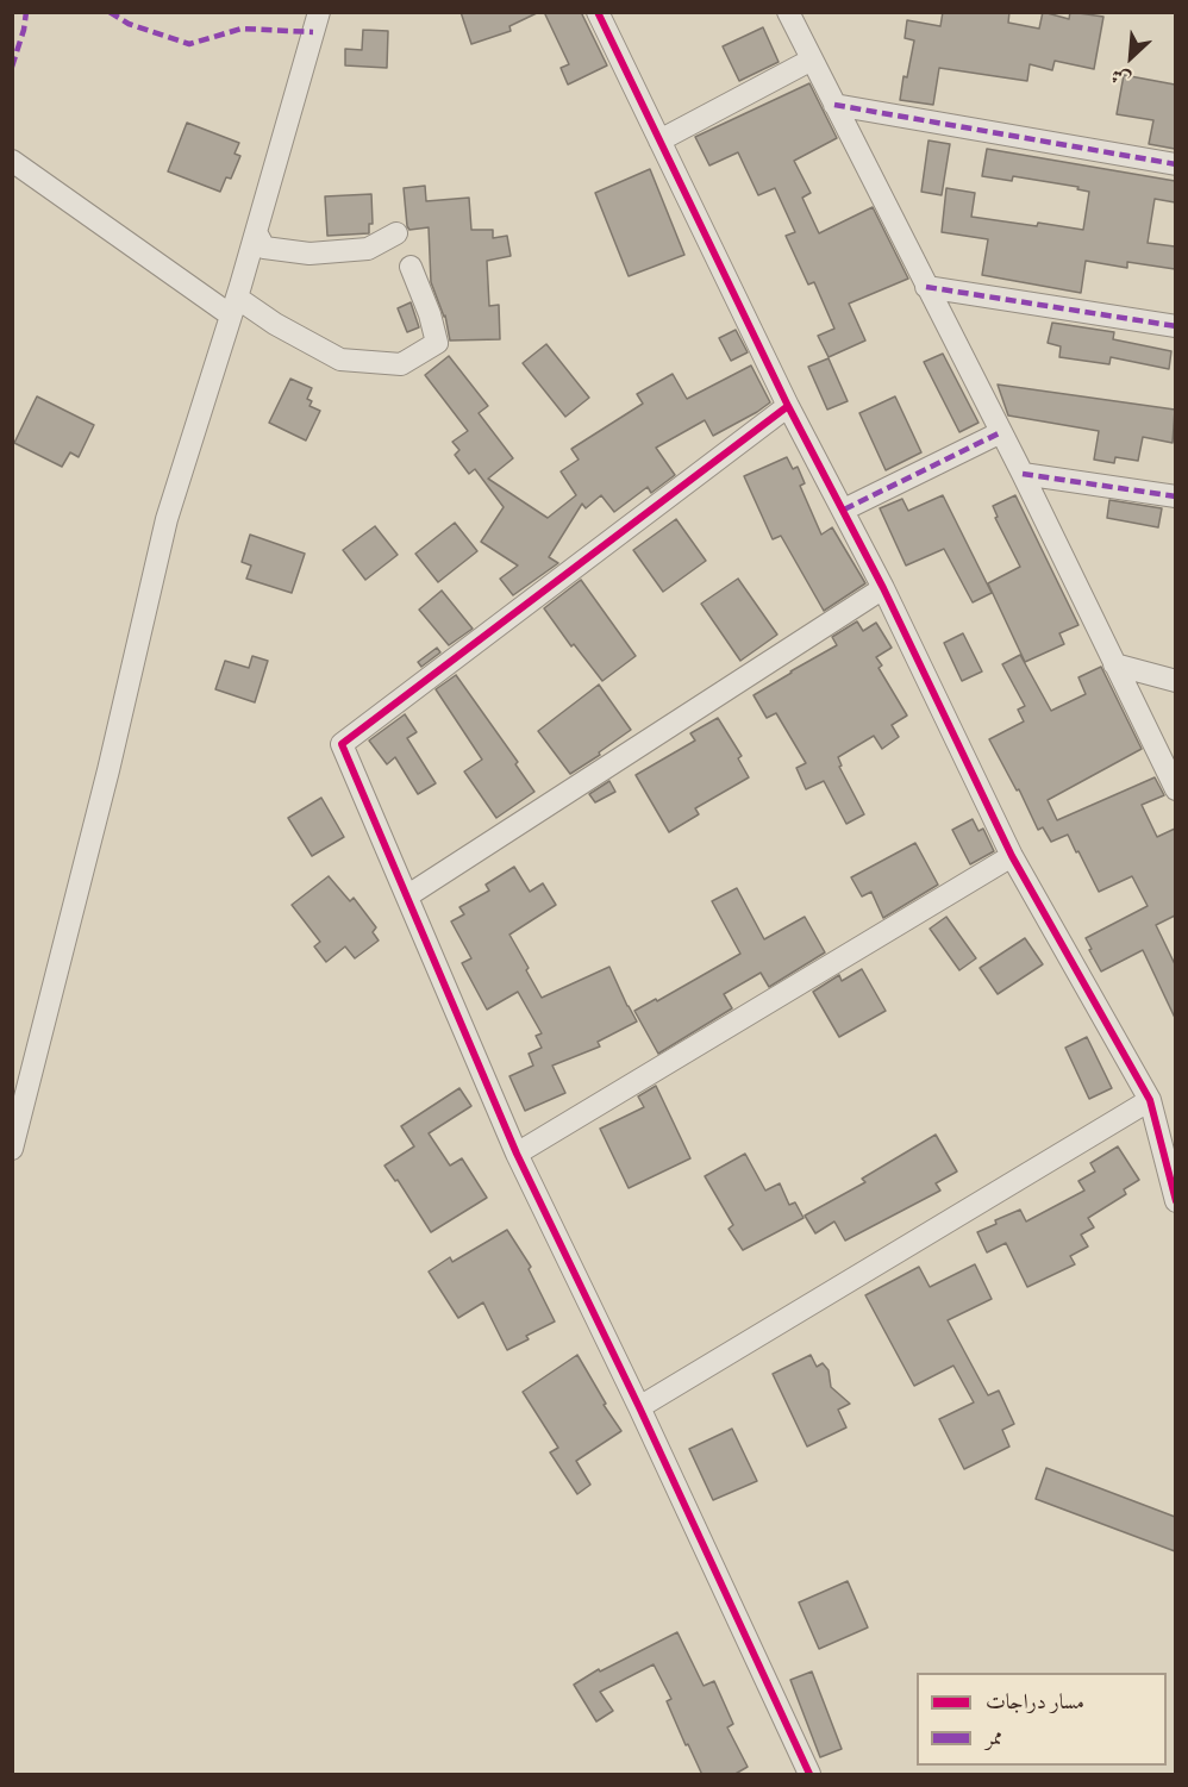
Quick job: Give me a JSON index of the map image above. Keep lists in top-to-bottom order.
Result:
{
  "legend": ["مسار دراجات", "ممر"],
  "north": "bottom left"
}
